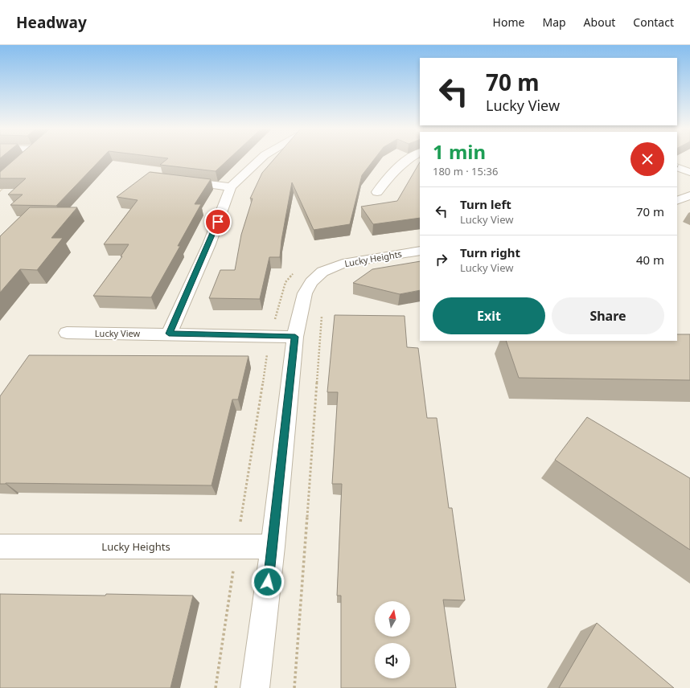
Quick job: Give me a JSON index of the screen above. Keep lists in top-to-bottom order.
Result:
{
  "streets": {
    "street": ["Lucky Heights", "Lucky View"]
  },
  "crossings": [
    ["Lucky Heights", "Lucky View"]
  ],
  "north": "top",
  "page": {
    "header": "Headway",
    "nav": [
      "Home",
      "Map",
      "About",
      "Contact"
    ],
    "turn": ["70 m", "Lucky View"],
    "heading": ["1 min", "180 m · 15:36"],
    "list": [
      {
        "name": "Turn left",
        "note": "Lucky View",
        "value": "70 m"
      },
      {
        "name": "Turn right",
        "note": "Lucky View",
        "value": "40 m"
      }
    ],
    "buttons": ["Exit", "Share"]
  }
}
